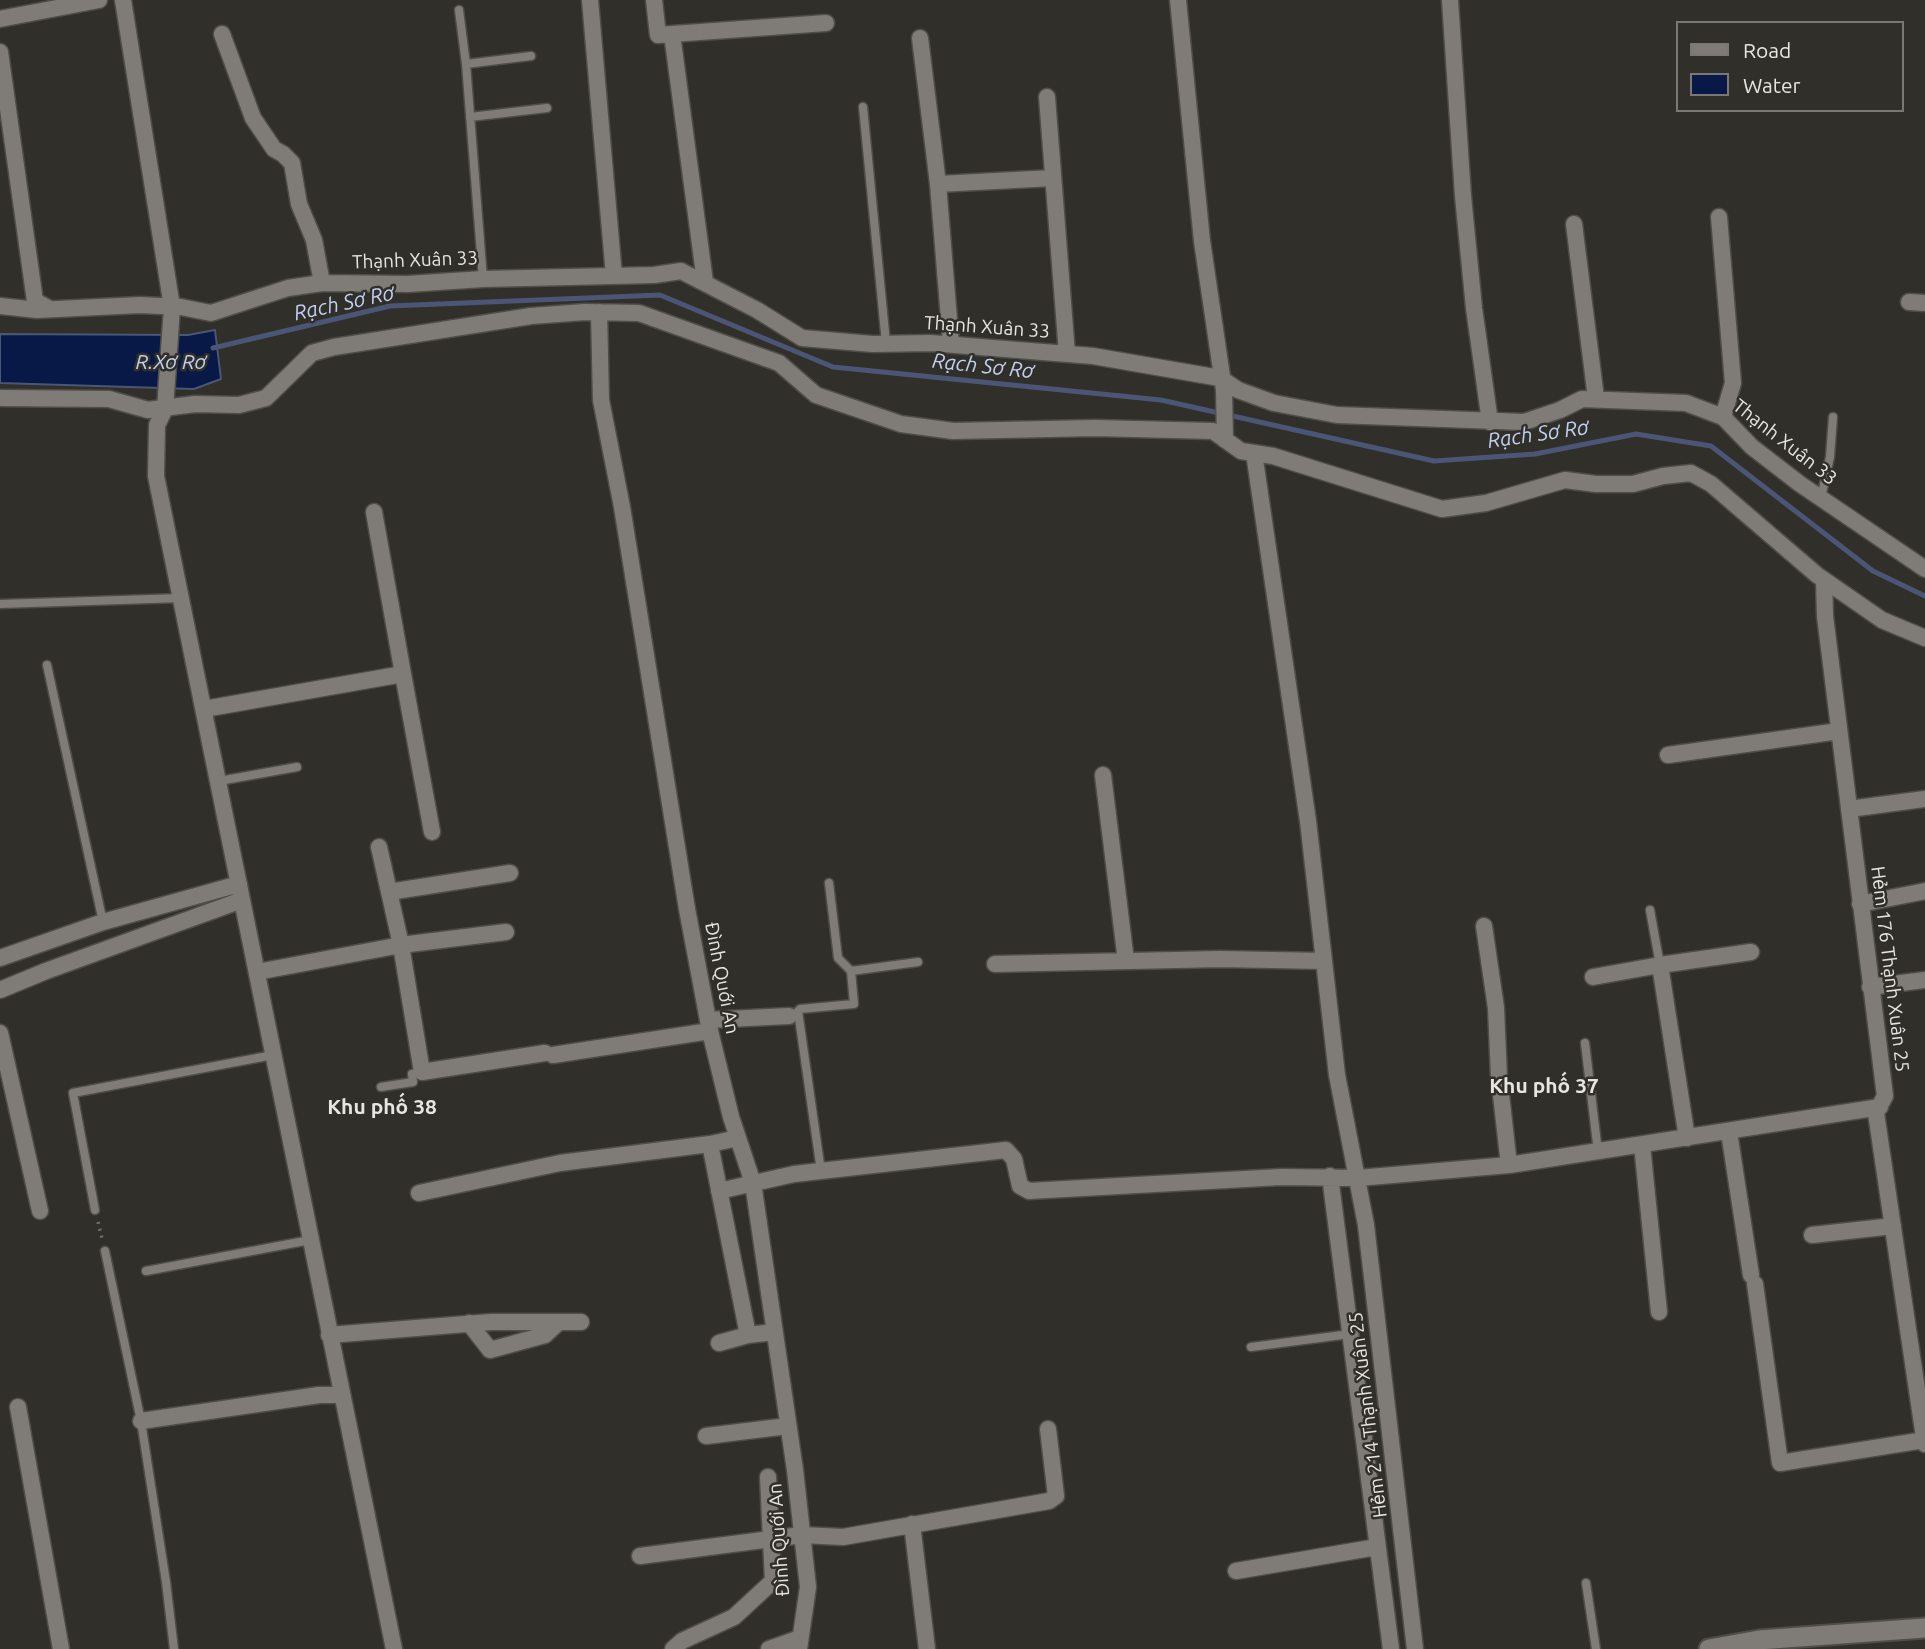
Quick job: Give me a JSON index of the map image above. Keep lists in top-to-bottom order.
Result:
{
  "streets": {
    "street": [
      "Thạnh Xuân 33",
      "Hẻm 176 Thạnh Xuân 25",
      "Đình Quới An",
      "Hẻm 214 Thạnh Xuân 25"
    ]
  },
  "districts": ["Khu phố 37", "Khu phố 38"],
  "water": ["Rạch Sơ Rơ", "R.Xơ Rơ"],
  "legend": ["Road", "Water"]
}
